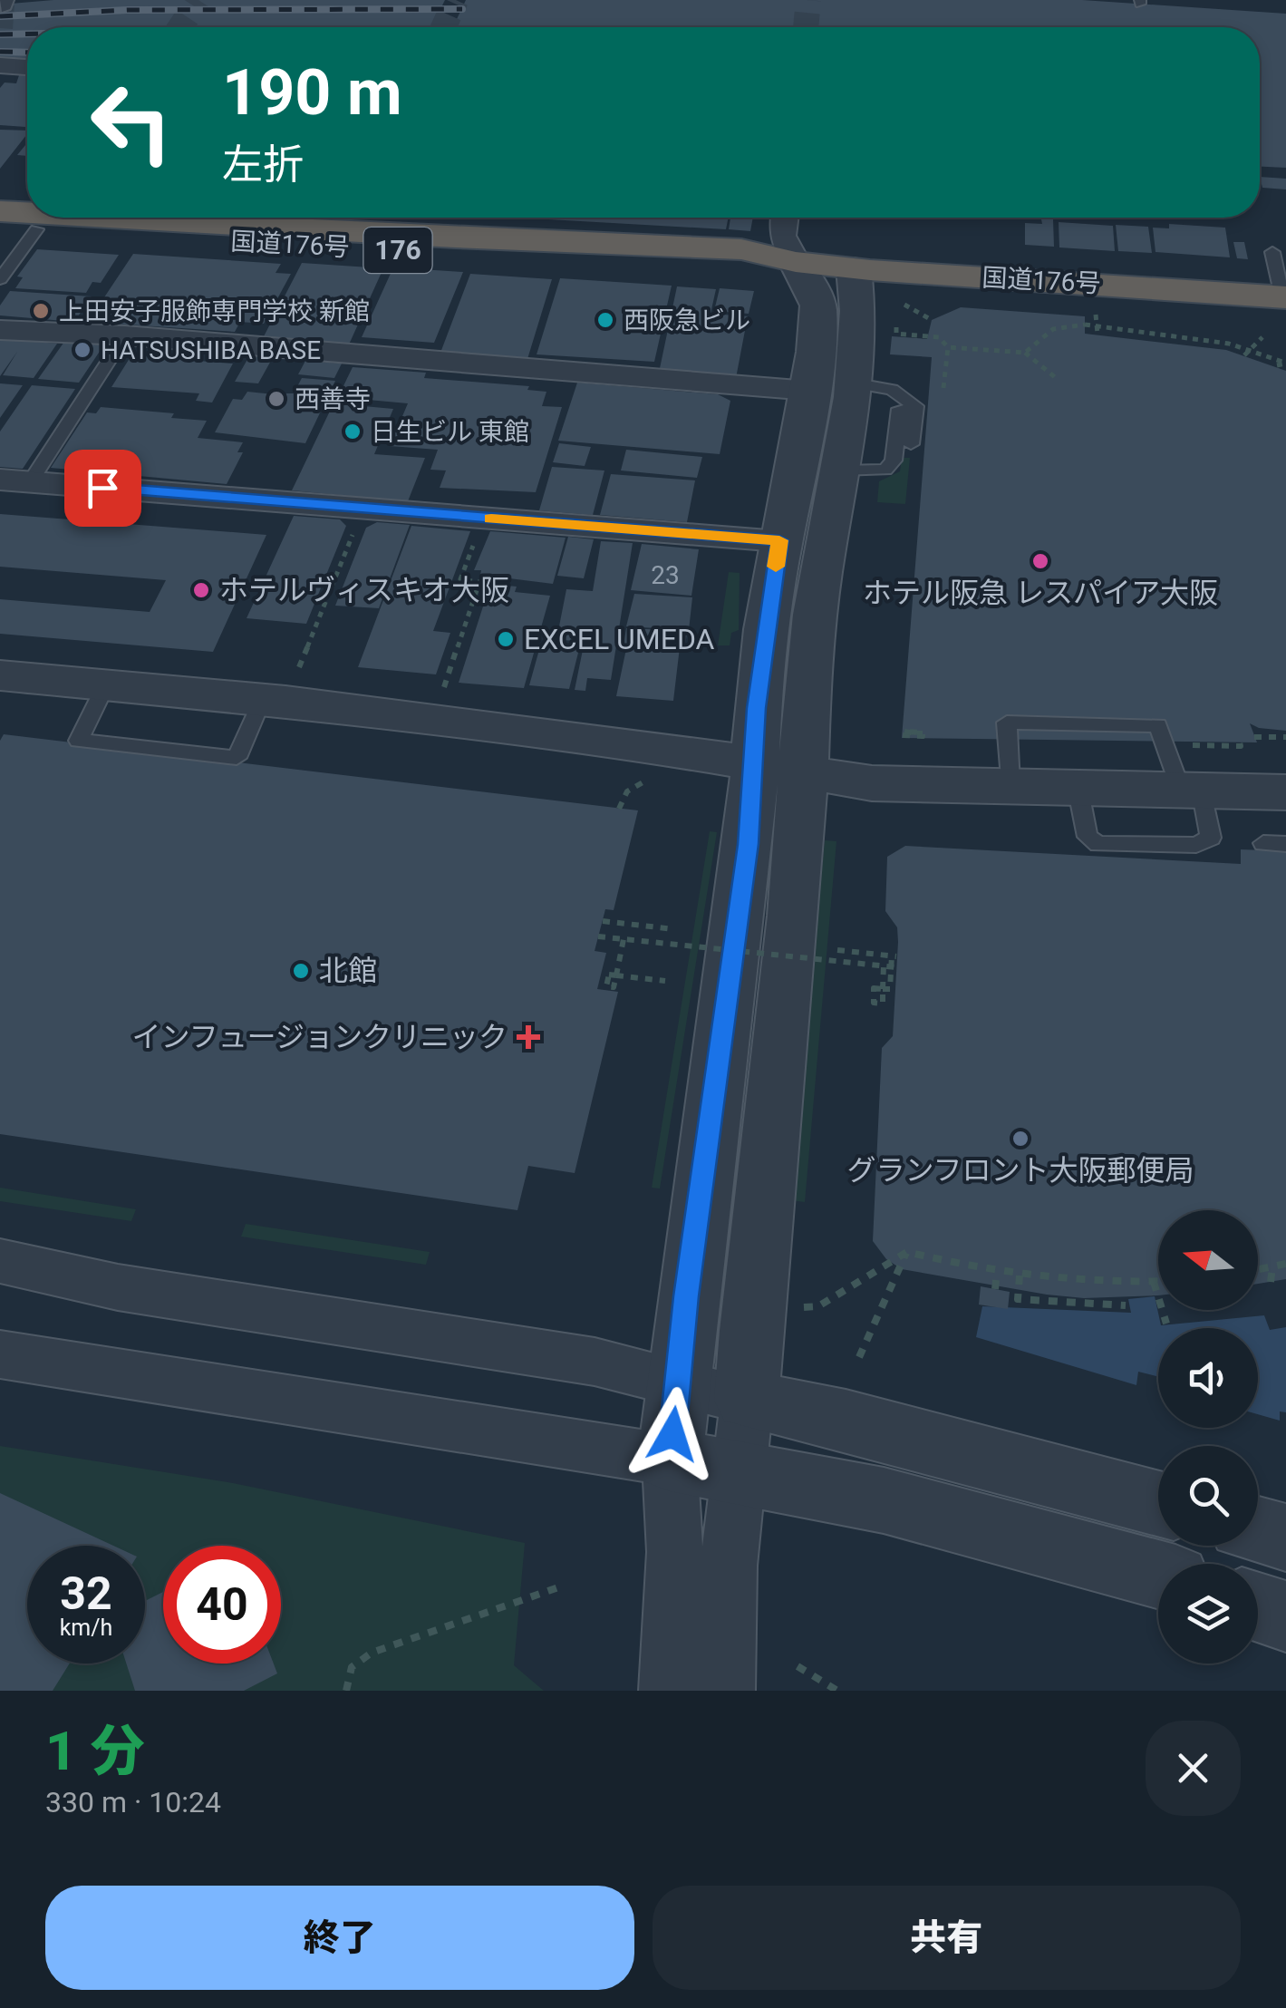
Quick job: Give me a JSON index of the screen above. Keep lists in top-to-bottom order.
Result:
{
  "streets": {
    "highway": ["国道176号", "176"]
  },
  "places": {
    "other": [
      "上田安子服飾専門学校 新館",
      "西阪急ビル",
      "HATSUSHIBA BASE",
      "西善寺",
      "日生ビル 東館",
      "ホテル阪急 レスパイア大阪",
      "ホテルヴィスキオ大阪",
      "EXCEL UMEDA",
      "北館",
      "グランフロント大阪郵便局"
    ],
    "health": ["インフュージョンクリニック"]
  },
  "house_numbers": ["23"],
  "north": "left",
  "page": {
    "turn": ["190 m", "左折"],
    "speed": "32 km/h",
    "limit": "40",
    "heading": ["1 分", "330 m · 10:24"],
    "buttons": ["終了", "共有"]
  }
}
